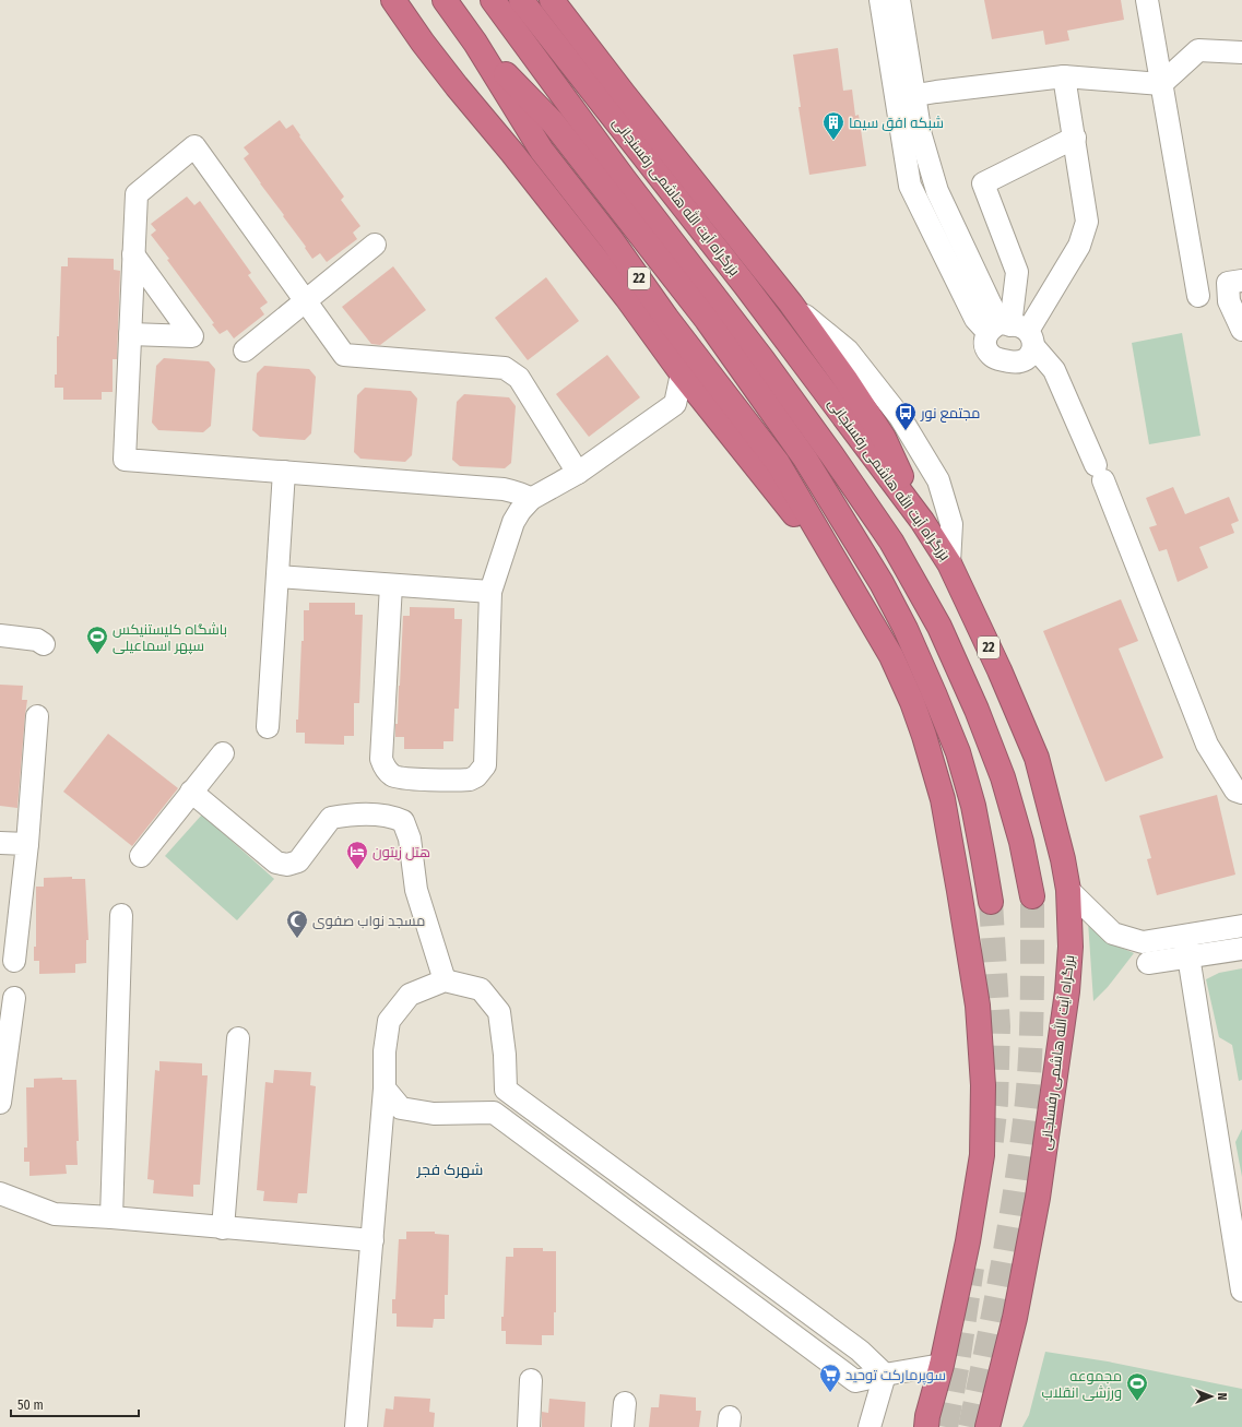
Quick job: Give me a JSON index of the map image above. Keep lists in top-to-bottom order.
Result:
{
  "streets": {
    "highway": ["بزرگراه آیت الله هاشمی رفسنجانی", "22"]
  },
  "districts": ["شهرک فجر"],
  "places": {
    "building": ["شبکه افق سیما"],
    "bus stop": ["مجتمع نور"],
    "sports": ["باشگاه کلیستنیکس سپهر اسماعیلی", "مجموعه ورزشی انقلاب"],
    "hotel": ["هتل زیتون"],
    "mosque": ["مسجد نواب صفوی"],
    "supermarket": ["سوپرمارکت توحید"]
  },
  "scale_bar": "50 m",
  "north": "right"
}
